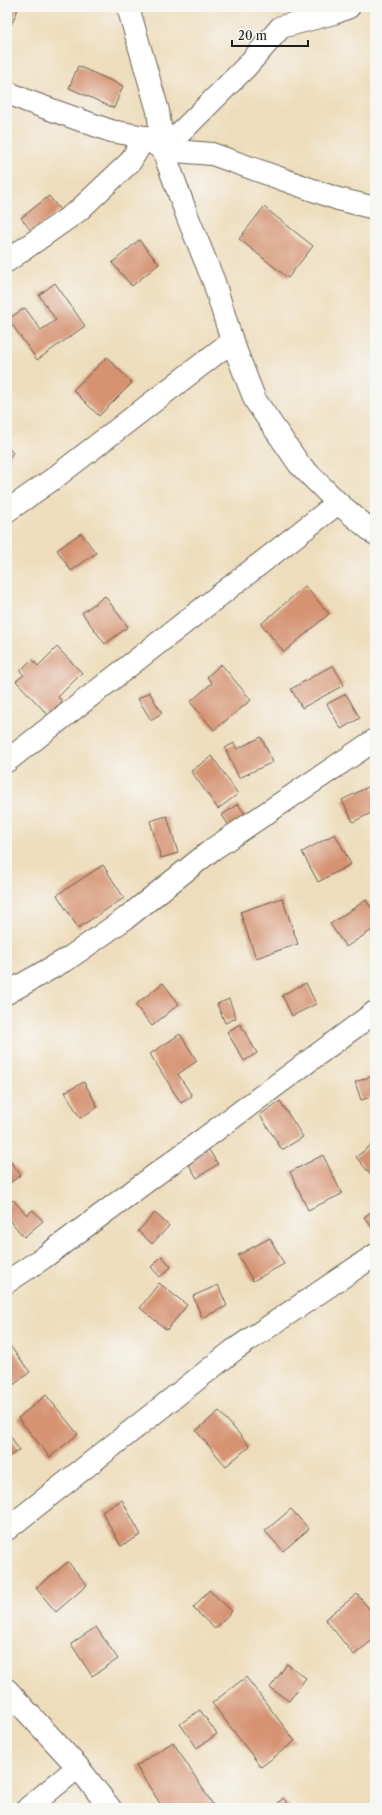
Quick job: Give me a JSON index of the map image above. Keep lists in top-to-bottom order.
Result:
{
  "scale_bar": "20 m"
}
